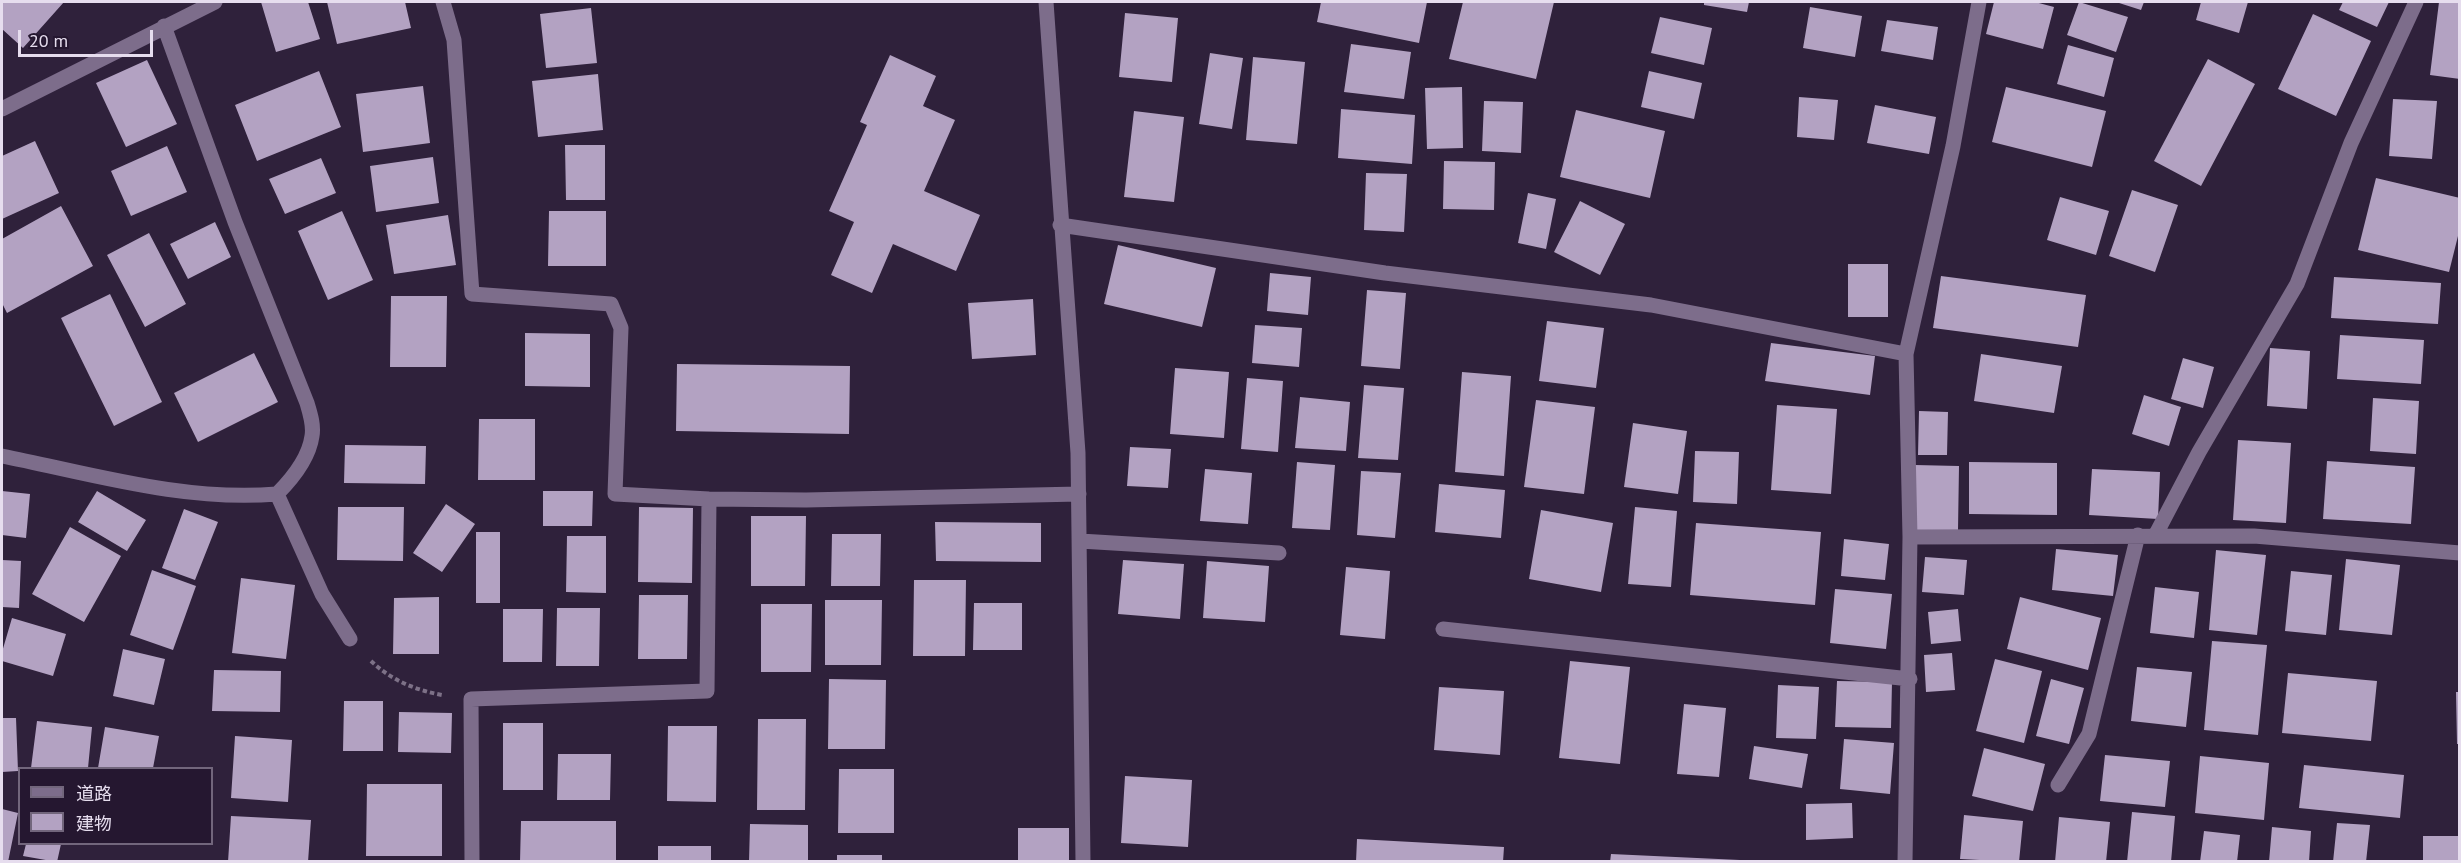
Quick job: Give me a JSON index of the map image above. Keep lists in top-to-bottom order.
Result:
{
  "legend": ["道路", "建物"],
  "scale_bar": "20 m"
}
